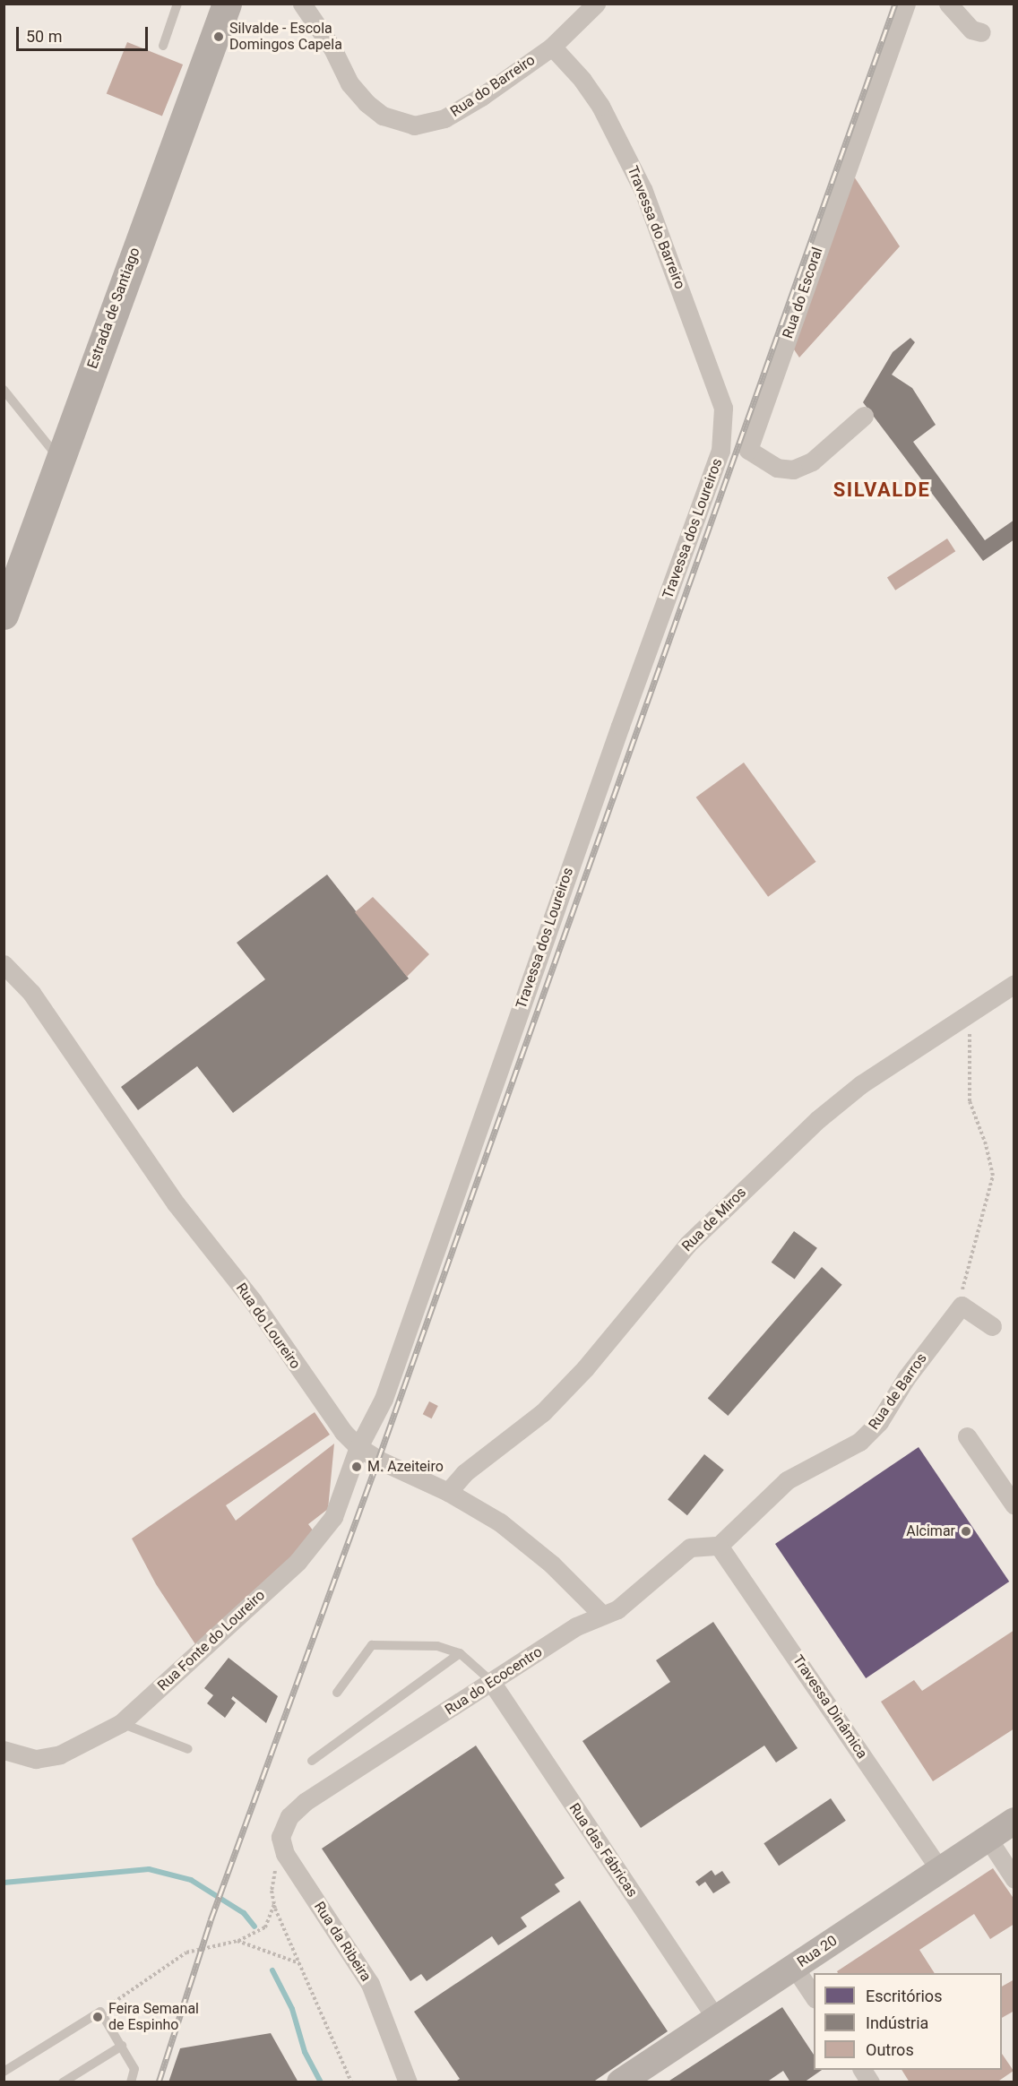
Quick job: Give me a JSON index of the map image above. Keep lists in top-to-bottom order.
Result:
{
  "streets": {
    "main road": ["Estrada de Santiago", "Rua 20"],
    "street": [
      "Rua do Barreiro",
      "Travessa do Barreiro",
      "Rua do Escoral",
      "Travessa dos Loureiros",
      "Rua de Miros",
      "Rua do Loureiro",
      "Rua de Barros",
      "Rua Fonte do Loureiro",
      "Rua do Ecocentro",
      "Travessa Dinâmica",
      "Rua das Fábricas",
      "Rua da Ribeira"
    ]
  },
  "crossings": [
    ["Rua do Barreiro", "Travessa do Barreiro"],
    ["Travessa do Barreiro", "Travessa dos Loureiros"],
    ["Travessa dos Loureiros", "Rua do Loureiro"],
    ["Travessa dos Loureiros", "Rua Fonte do Loureiro"],
    ["Rua de Miros", "Rua do Loureiro"],
    ["Rua do Loureiro", "Rua Fonte do Loureiro"],
    ["Rua do Loureiro", "Rua do Ecocentro"],
    ["Rua de Barros", "Rua do Ecocentro"],
    ["Rua de Barros", "Travessa Dinâmica"],
    ["Rua do Ecocentro", "Travessa Dinâmica"],
    ["Rua do Ecocentro", "Rua das Fábricas"],
    ["Rua do Ecocentro", "Rua da Ribeira"],
    ["Travessa Dinâmica", "Rua 20"],
    ["Rua das Fábricas", "Rua 20"]
  ],
  "districts": ["SILVALDE"],
  "places": [
    "Silvalde - Escola Domingos Capela",
    "M. Azeiteiro",
    "Alcimar",
    "Feira Semanal de Espinho"
  ],
  "legend": ["Escritórios", "Indústria", "Outros"],
  "scale_bar": "50 m"
}
